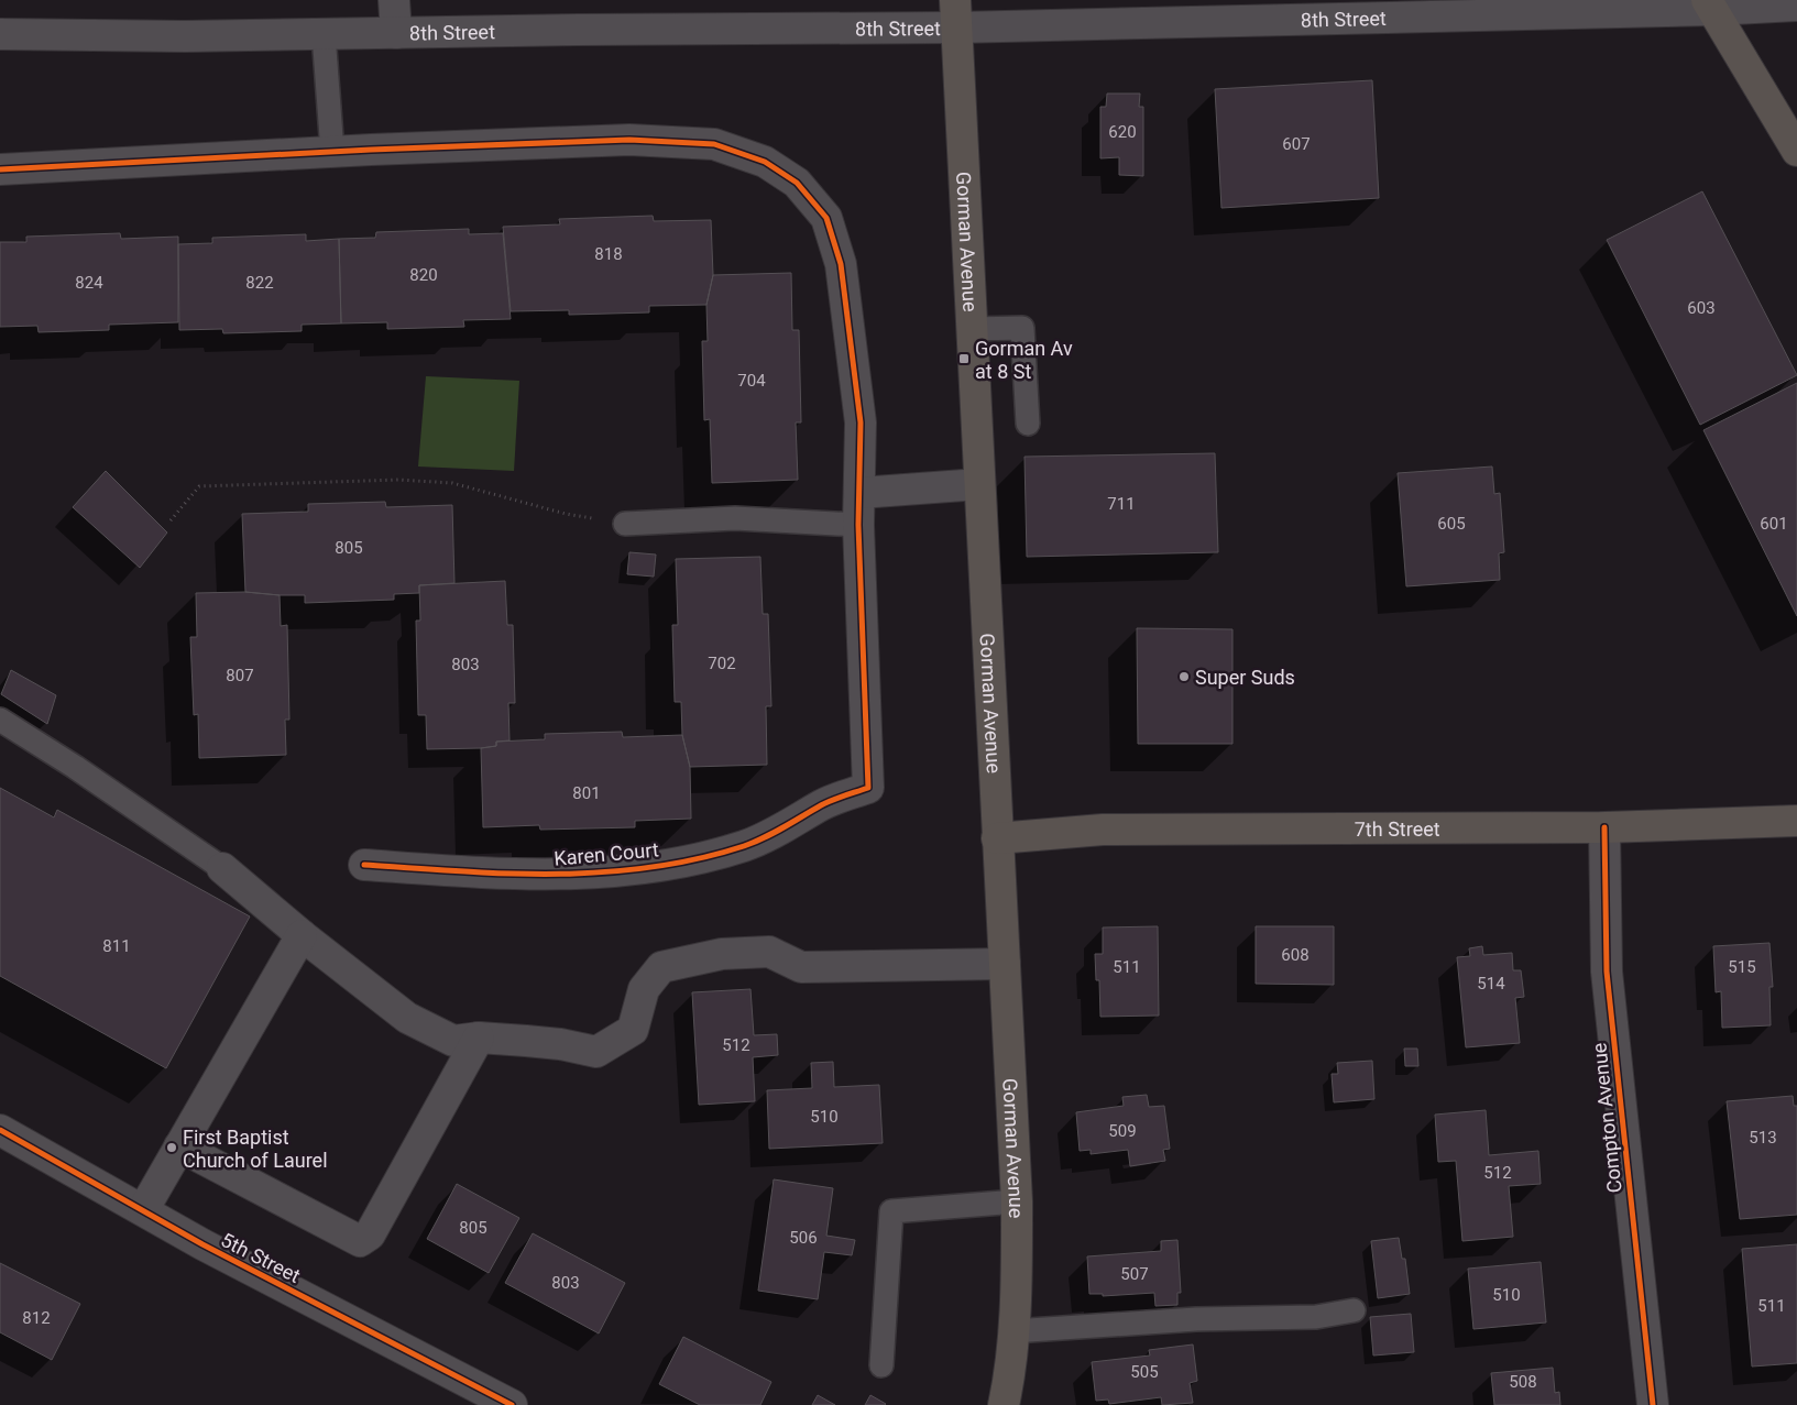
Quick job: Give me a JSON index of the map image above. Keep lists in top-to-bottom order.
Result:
{
  "streets": {
    "main road": ["Gorman Avenue", "7th Street"],
    "street": [
      "8th Street",
      "Karen Court",
      "Compton Avenue",
      "5th Street"
    ]
  },
  "crossings": [
    ["8th Street", "Gorman Avenue"],
    ["Gorman Avenue", "7th Street"],
    ["7th Street", "Compton Avenue"]
  ],
  "places": {
    "transit": ["Gorman Av at 8 St"],
    "other": ["Super Suds", "First Baptist Church of Laurel"]
  },
  "house_numbers": [
    "620",
    "607",
    "818",
    "820",
    "824",
    "822",
    "603",
    "704",
    "711",
    "605",
    "601",
    "805",
    "702",
    "803",
    "807",
    "801",
    "811",
    "608",
    "511",
    "515",
    "514",
    "512",
    "510",
    "509",
    "513",
    "512",
    "805",
    "506",
    "507",
    "803",
    "510",
    "511",
    "812",
    "505",
    "508"
  ]
}
